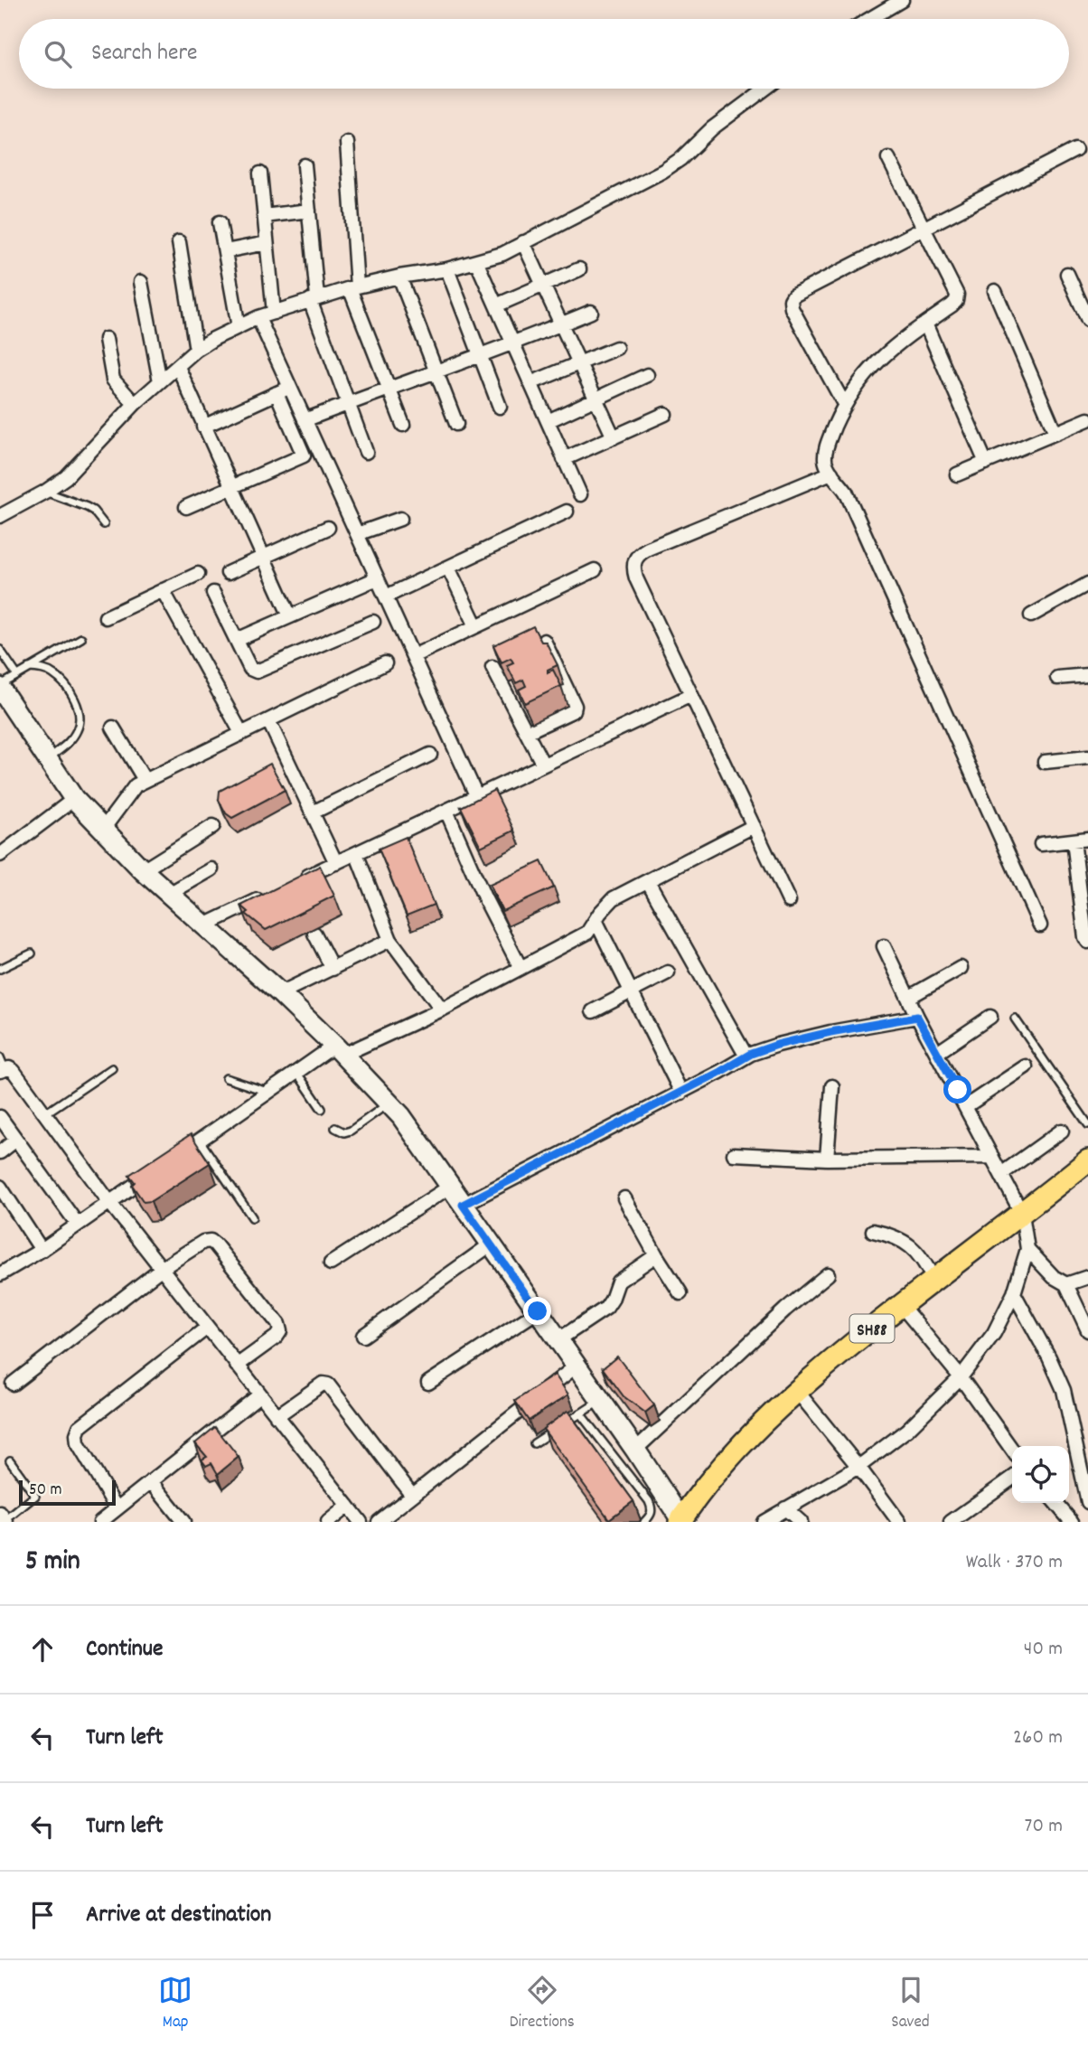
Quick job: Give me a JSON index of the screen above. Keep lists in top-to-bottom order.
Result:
{
  "streets": {
    "main road": ["SH88"]
  },
  "scale_bar": "50 m",
  "page": {
    "search": "Search here",
    "scale": "50 m",
    "heading": ["5 min", "Walk · 370 m"],
    "list": [
      ["Continue", "40 m"],
      ["Turn left", "260 m"],
      ["Turn left", "70 m"],
      "Arrive at destination"
    ],
    "nav": ["Map", "Directions", "Saved"]
  }
}
